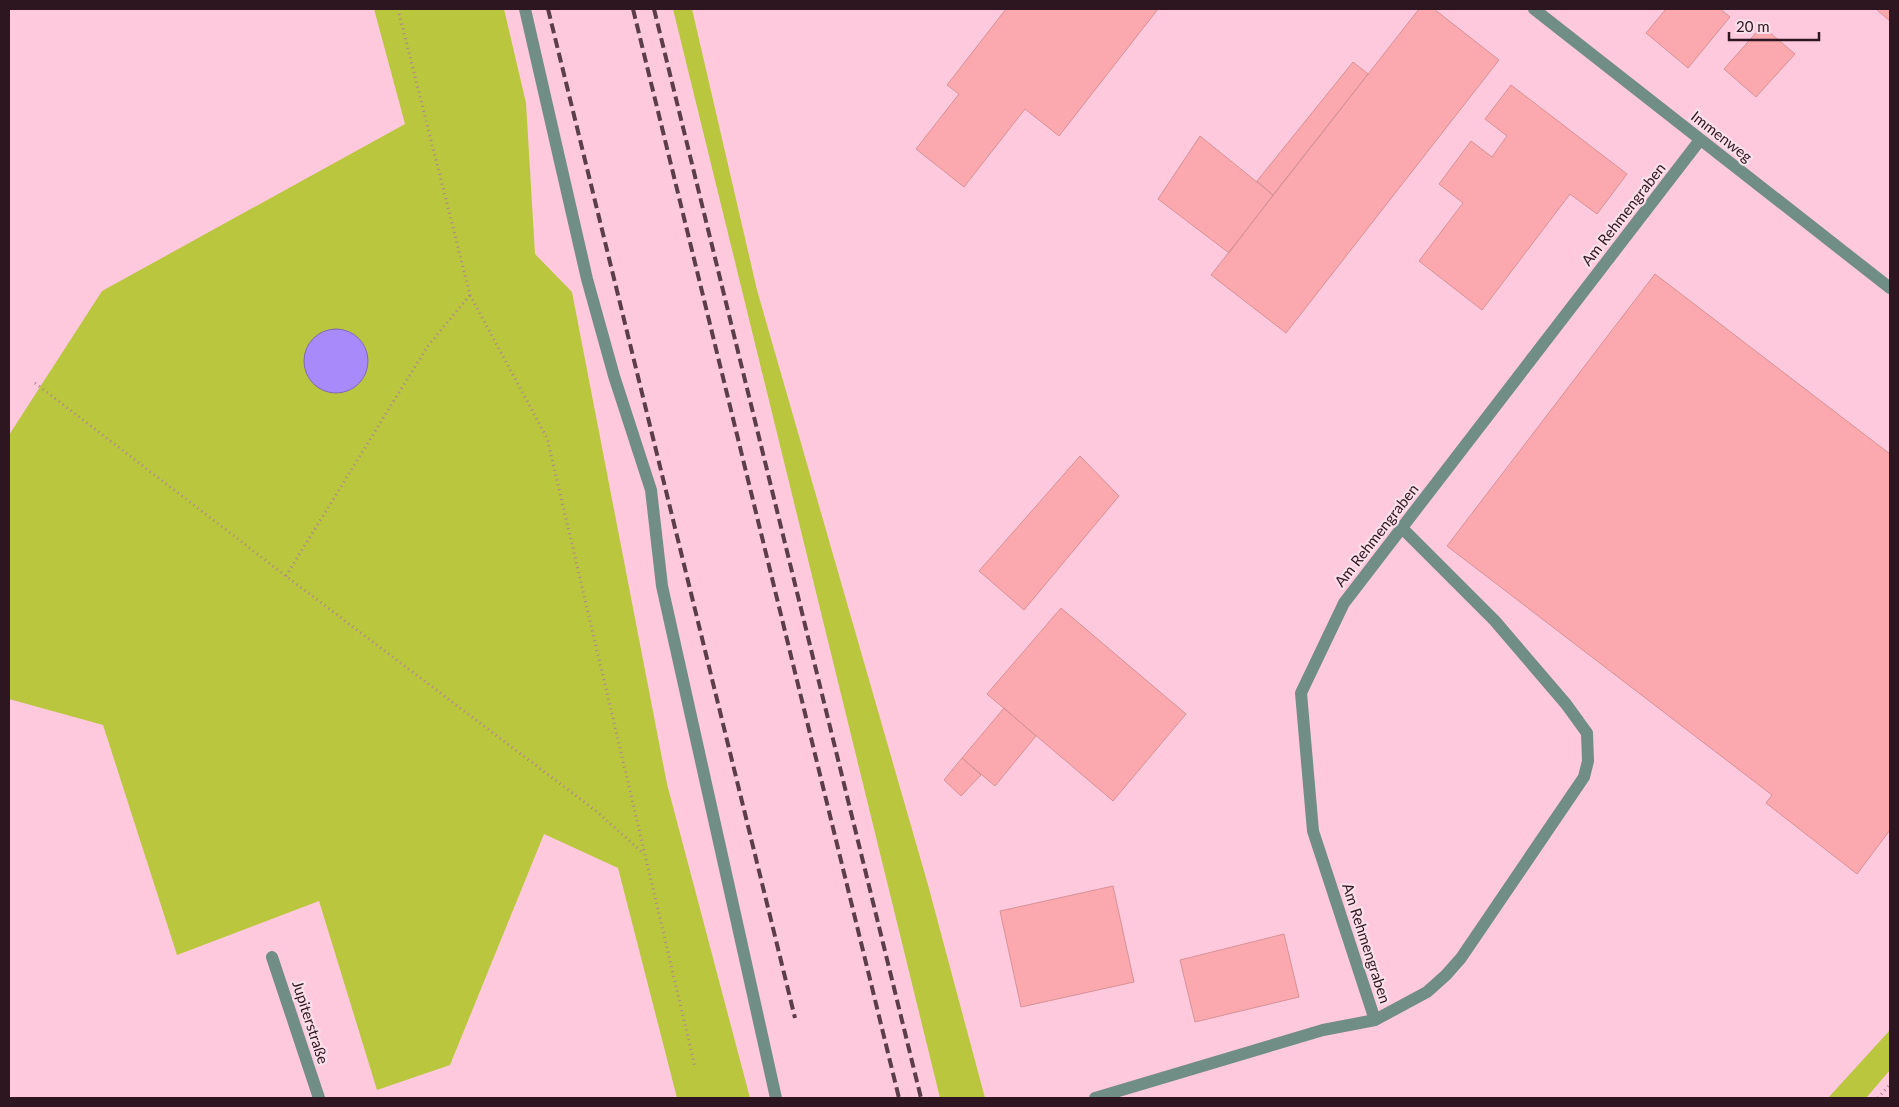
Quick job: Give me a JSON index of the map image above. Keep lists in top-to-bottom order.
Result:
{
  "streets": {
    "street": ["Immenweg", "Am Rehmengraben", "Jupiterstraße"]
  },
  "crossings": [
    ["Immenweg", "Am Rehmengraben"]
  ],
  "scale_bar": "20 m"
}
